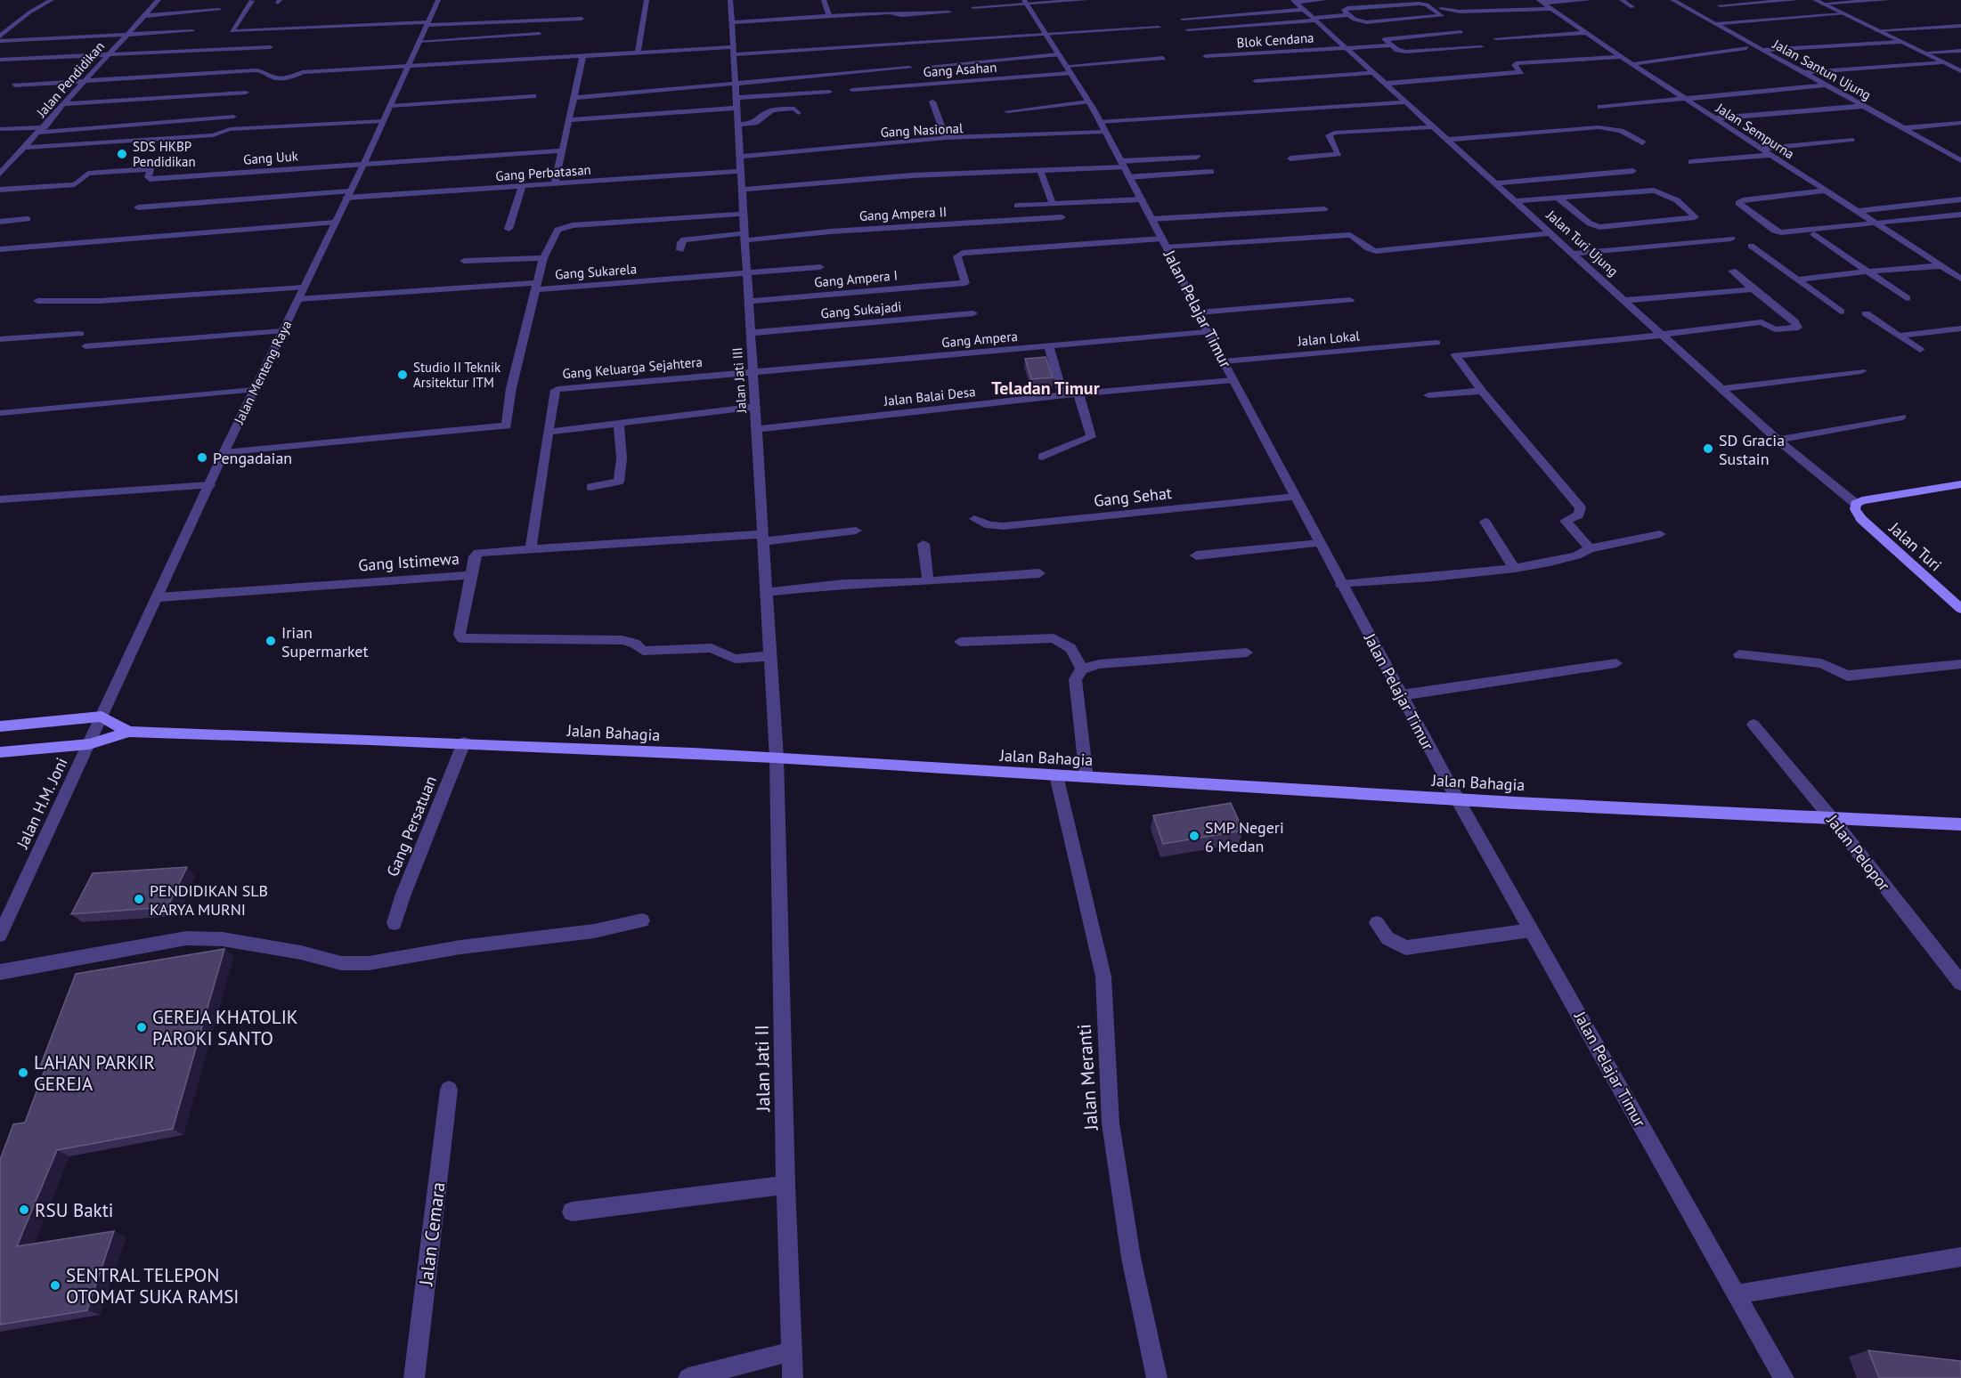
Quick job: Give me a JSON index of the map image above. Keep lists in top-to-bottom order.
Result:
{
  "streets": {
    "main road": ["Jalan Turi", "Jalan Bahagia"],
    "street": [
      "Blok Cendana",
      "Gang Asahan",
      "Jalan Santun Ujung",
      "Jalan Pendidikan",
      "Gang Nasional",
      "Jalan Sempurna",
      "Gang Uuk",
      "Gang Perbatasan",
      "Gang Ampera II",
      "Jalan Turi Ujung",
      "Gang Sukarela",
      "Gang Ampera I",
      "Jalan Pelajar Timur",
      "Gang Sukajadi",
      "Jalan Lokal",
      "Gang Ampera",
      "Gang Keluarga Sejahtera",
      "Jalan Menteng Raya",
      "Jalan Jati III",
      "Jalan Balai Desa",
      "Gang Sehat",
      "Gang Istimewa",
      "Jalan H.M. Joni",
      "Gang Persatuan",
      "Jalan Pelopor",
      "Jalan Jati II",
      "Jalan Meranti",
      "Jalan Cemara"
    ]
  },
  "crossings": [
    ["Blok Cendana", "Jalan Turi Ujung"],
    ["Gang Asahan", "Jalan Pelajar Timur"],
    ["Gang Nasional", "Jalan Turi Ujung"],
    ["Gang Nasional", "Jalan Pelajar Timur"],
    ["Gang Nasional", "Jalan Jati III"],
    ["Gang Uuk", "Jalan Menteng Raya"],
    ["Gang Perbatasan", "Jalan Menteng Raya"],
    ["Gang Perbatasan", "Jalan Jati III"],
    ["Gang Ampera II", "Jalan Jati III"],
    ["Jalan Turi Ujung", "Jalan Turi"],
    ["Gang Sukarela", "Jalan Jati III"],
    ["Gang Ampera I", "Jalan Pelajar Timur"],
    ["Gang Ampera I", "Jalan Jati III"],
    ["Jalan Pelajar Timur", "Jalan Lokal"],
    ["Jalan Pelajar Timur", "Gang Ampera"],
    ["Jalan Pelajar Timur", "Jalan Balai Desa"],
    ["Jalan Pelajar Timur", "Gang Sehat"],
    ["Jalan Pelajar Timur", "Jalan Bahagia"],
    ["Gang Sukajadi", "Jalan Jati III"],
    ["Gang Ampera", "Gang Keluarga Sejahtera"],
    ["Gang Ampera", "Jalan Jati III"],
    ["Gang Keluarga Sejahtera", "Jalan Jati III"],
    ["Jalan Menteng Raya", "Gang Istimewa"],
    ["Jalan Menteng Raya", "Jalan Bahagia"],
    ["Jalan Menteng Raya", "Jalan H.M. Joni"],
    ["Jalan Jati III", "Jalan Balai Desa"],
    ["Jalan Jati III", "Gang Istimewa"],
    ["Jalan Jati III", "Jalan Bahagia"],
    ["Jalan Jati III", "Jalan Jati II"],
    ["Jalan Bahagia", "Jalan H.M. Joni"],
    ["Jalan Bahagia", "Gang Persatuan"],
    ["Jalan Bahagia", "Jalan Pelopor"],
    ["Jalan Bahagia", "Jalan Jati II"],
    ["Jalan Bahagia", "Jalan Meranti"]
  ],
  "districts": ["Teladan Timur"],
  "places": [
    "SDS HKBP Pendidikan",
    "Studio II Teknik Arsitektur ITM",
    "SD Gracia Sustain",
    "Pengadaian",
    "Irian Supermarket",
    "SMP Negeri 6 Medan",
    "PENDIDIKAN SLB KARYA MURNI",
    "GEREJA KHATOLIK PAROKI SANTO",
    "LAHAN PARKIR GEREJA",
    "RSU Bakti",
    "SENTRAL TELEPON OTOMAT SUKA RAMSI"
  ]
}
